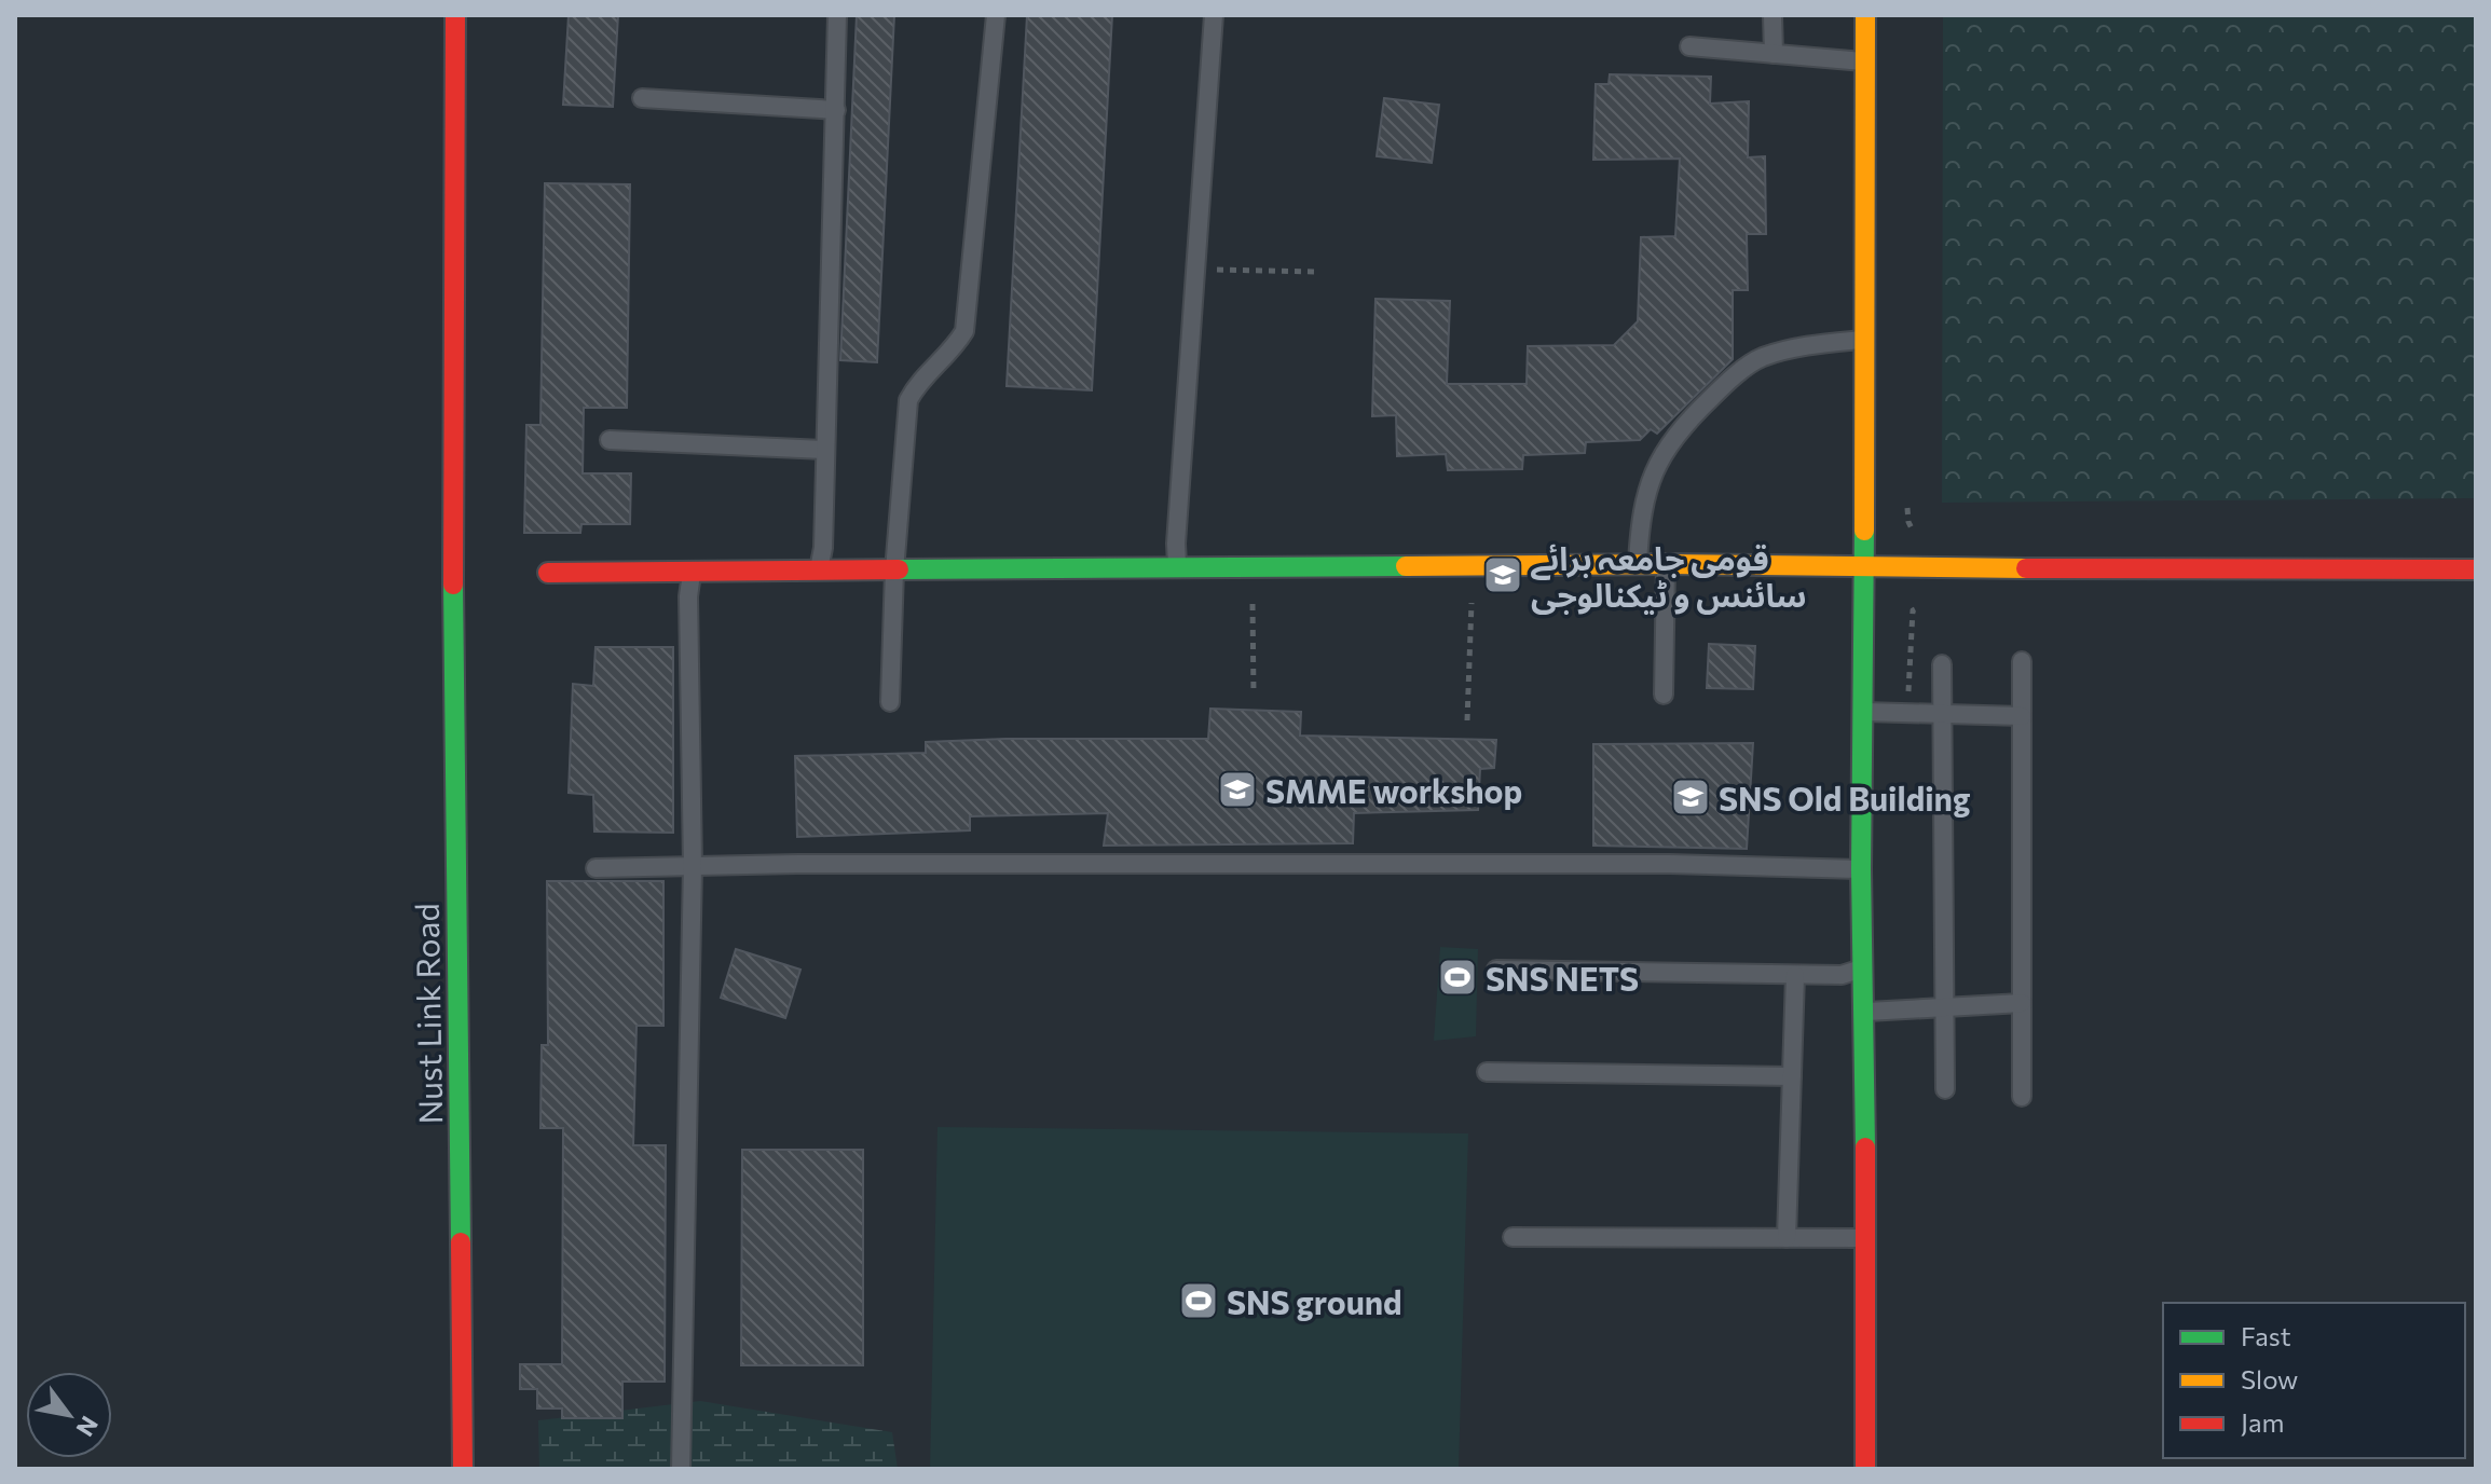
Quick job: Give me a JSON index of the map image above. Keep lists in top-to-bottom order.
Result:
{
  "streets": {
    "street": ["Nust Link Road"]
  },
  "places": {
    "school or university": ["قومی جامعہ برائے سائنس و ٹیکنالوجی", "SMME workshop", "SNS Old Building"],
    "sports": ["SNS NETS", "SNS ground"]
  },
  "legend": ["Fast", "Slow", "Jam"],
  "north": "bottom right"
}
